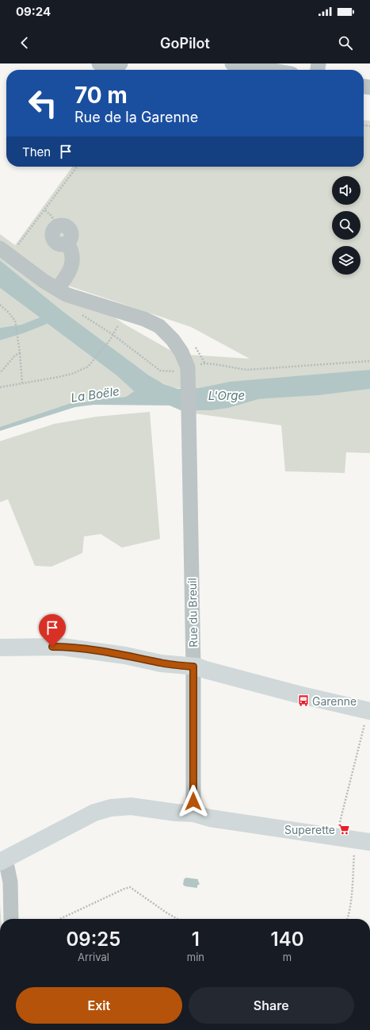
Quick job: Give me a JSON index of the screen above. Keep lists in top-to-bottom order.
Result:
{
  "streets": {
    "street": ["Rue du Breuil"]
  },
  "water": ["La Boële", "L'Orge"],
  "places": {
    "bus stop": ["Garenne"],
    "supermarket": ["Superette"]
  },
  "page": {
    "status": "09:24",
    "header": "GoPilot",
    "turn": ["70 m", "Rue de la Garenne"],
    "then": "Then",
    "eta": [
      "09:25",
      "Arrival",
      "1",
      "min",
      "140",
      "m"
    ],
    "buttons": ["Exit", "Share"]
  }
}
